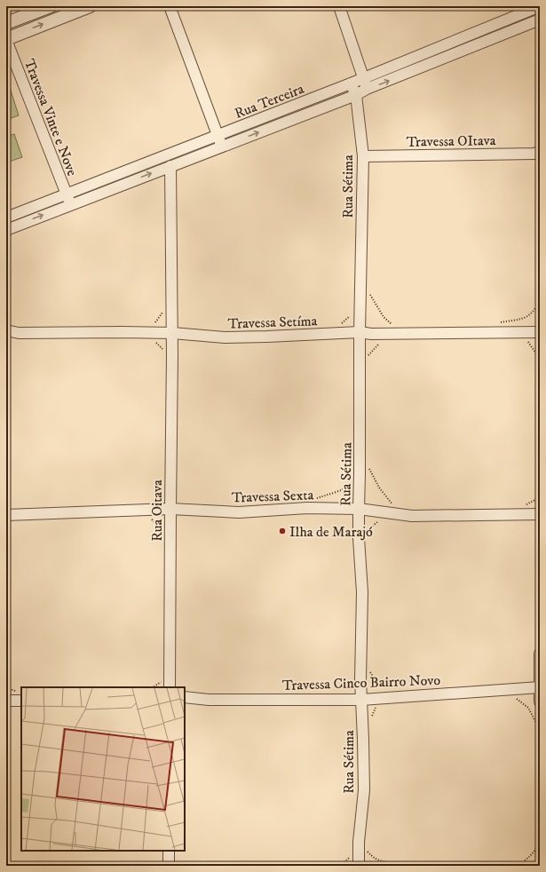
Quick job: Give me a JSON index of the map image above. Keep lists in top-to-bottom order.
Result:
{
  "streets": {
    "street": [
      "Rua Terceira",
      "Travessa Vinte e Nove",
      "Travessa OItava",
      "Rua Sétima",
      "Travessa Setíma",
      "Travessa Sexta",
      "Rua Oitava",
      "Travessa Cinco Bairro Novo"
    ]
  },
  "crossings": [
    ["Rua Terceira", "Travessa Vinte e Nove"],
    ["Rua Terceira", "Rua Sétima"],
    ["Rua Terceira", "Rua Oitava"],
    ["Travessa OItava", "Rua Sétima"],
    ["Rua Sétima", "Travessa Setíma"],
    ["Rua Sétima", "Travessa Sexta"],
    ["Rua Sétima", "Travessa Cinco Bairro Novo"],
    ["Travessa Setíma", "Rua Oitava"],
    ["Travessa Sexta", "Rua Oitava"]
  ],
  "places": ["Ilha de Marajó"]
}
